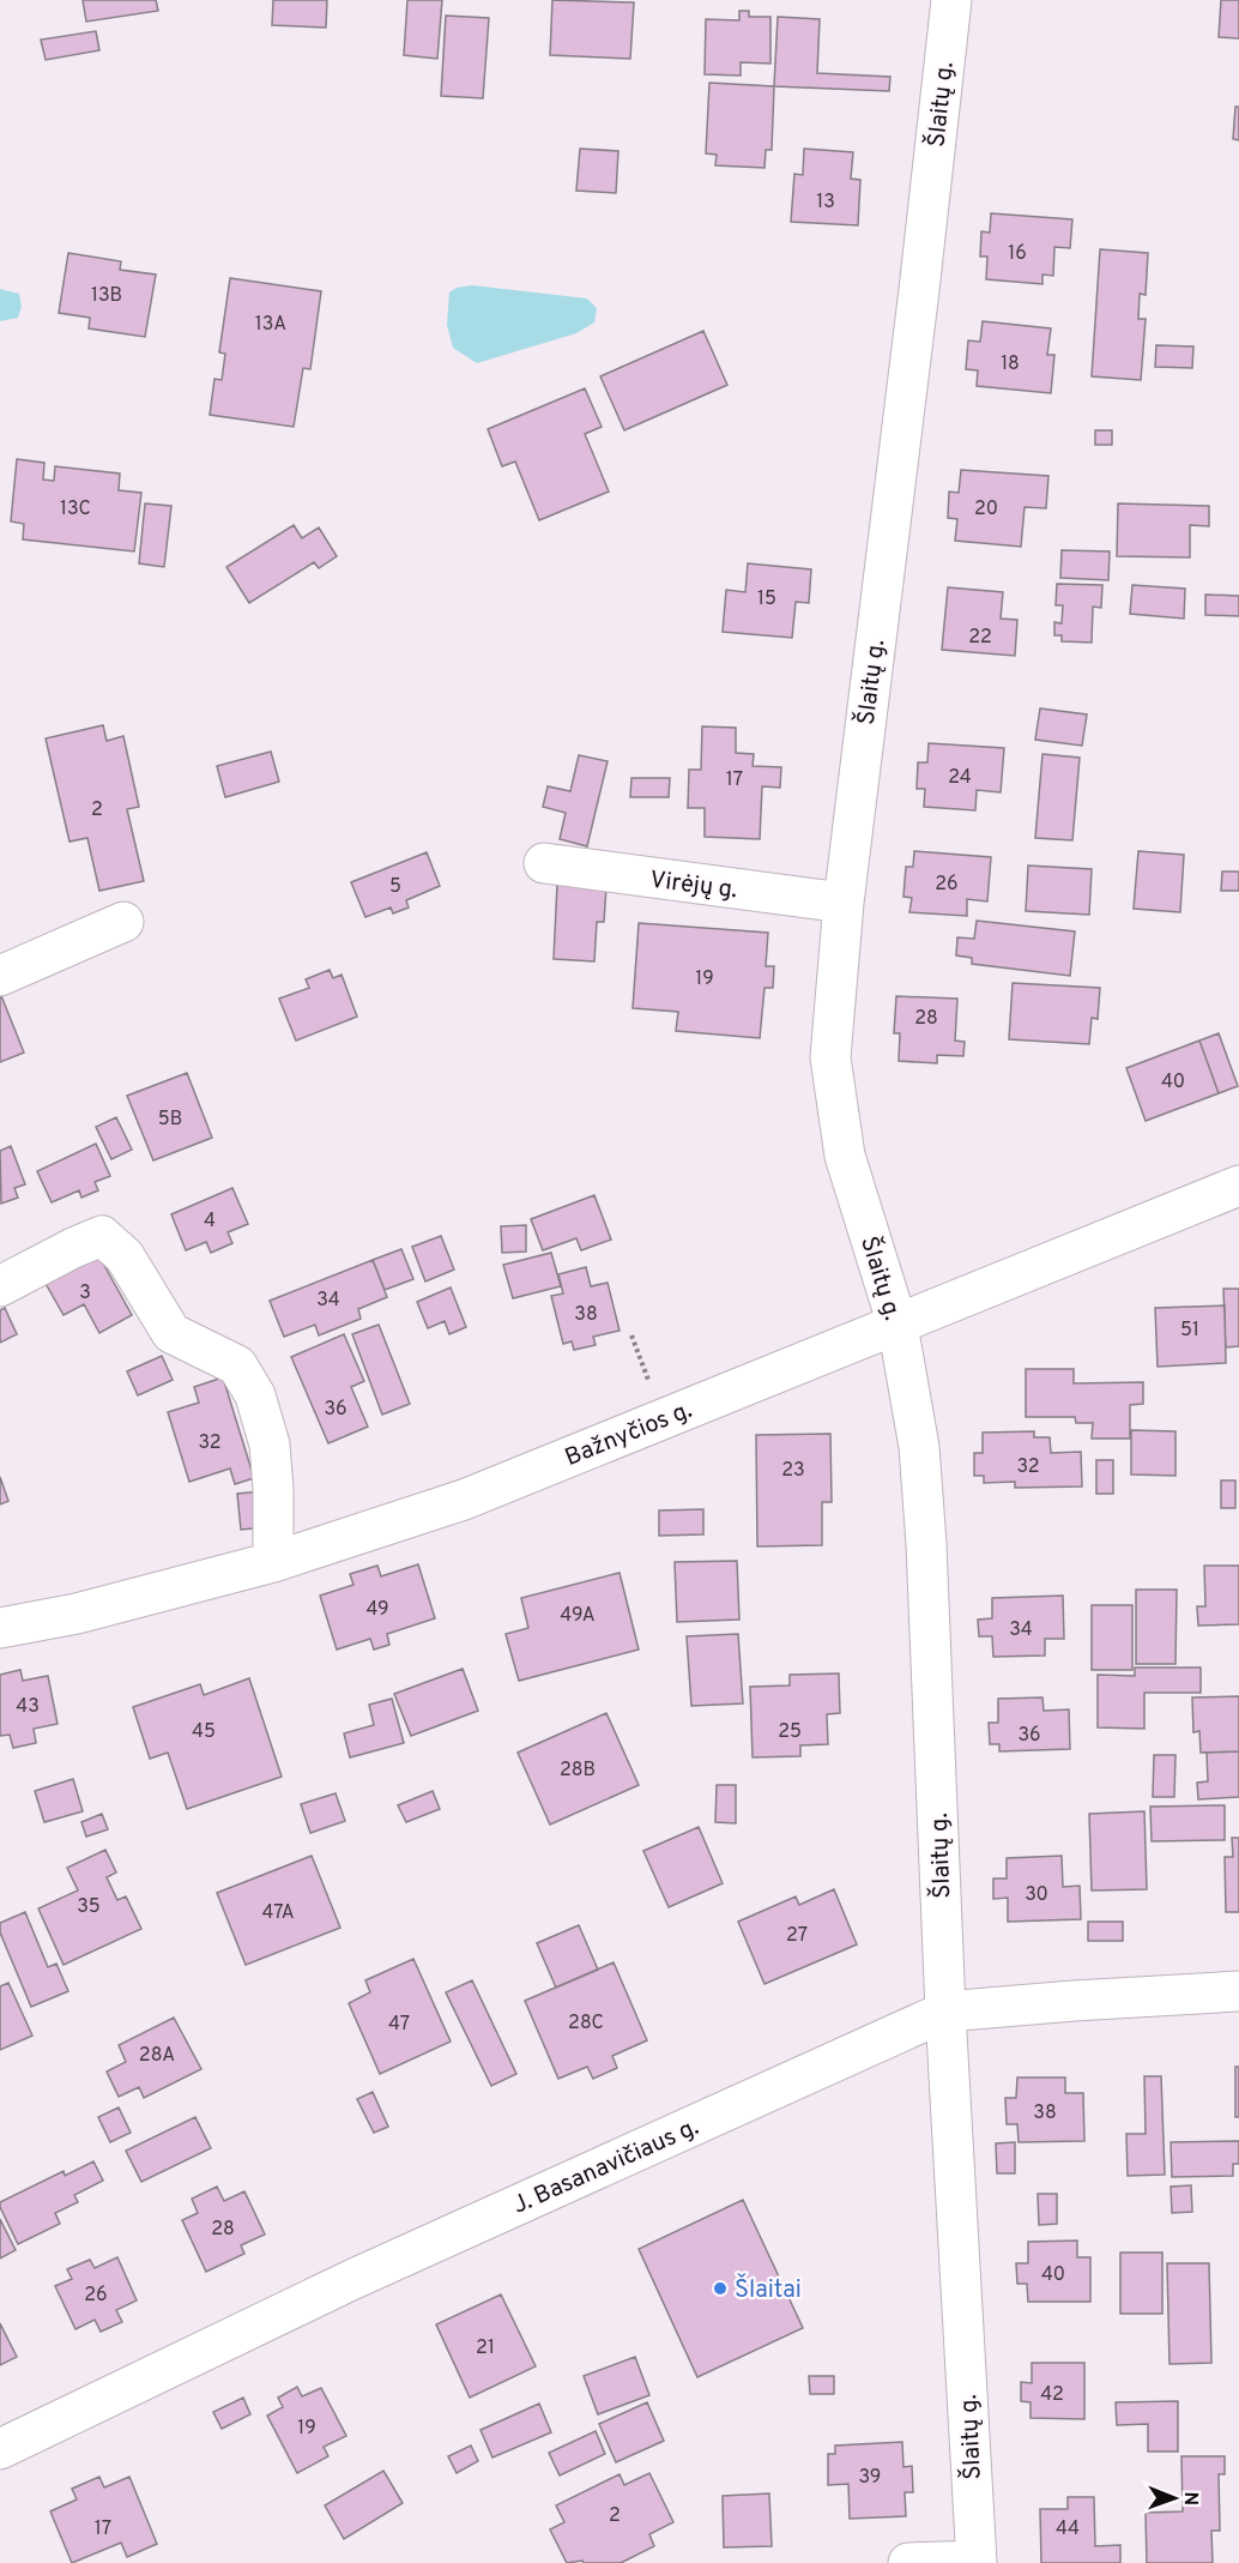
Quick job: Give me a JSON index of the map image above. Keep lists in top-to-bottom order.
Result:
{
  "streets": {
    "street": [
      "Šlaitų g.",
      "Virėjų g.",
      "Bažnyčios g.",
      "J. Basanavičiaus g."
    ]
  },
  "crossings": [
    ["Šlaitų g.", "Virėjų g."],
    ["Šlaitų g.", "Bažnyčios g."],
    ["Šlaitų g.", "J. Basanavičiaus g."]
  ],
  "places": ["Šlaitai"],
  "house_numbers": [
    "13",
    "16",
    "13B",
    "13A",
    "18",
    "13C",
    "20",
    "15",
    "22",
    "24",
    "17",
    "2",
    "26",
    "5",
    "19",
    "28",
    "40",
    "5B",
    "4",
    "3",
    "34",
    "38",
    "51",
    "36",
    "32",
    "32",
    "23",
    "49",
    "49A",
    "34",
    "43",
    "45",
    "25",
    "36",
    "28B",
    "30",
    "35",
    "47A",
    "27",
    "28C",
    "47",
    "28A",
    "38",
    "28",
    "40",
    "26",
    "21",
    "42",
    "19",
    "39",
    "2",
    "17",
    "44"
  ],
  "north": "right"
}
